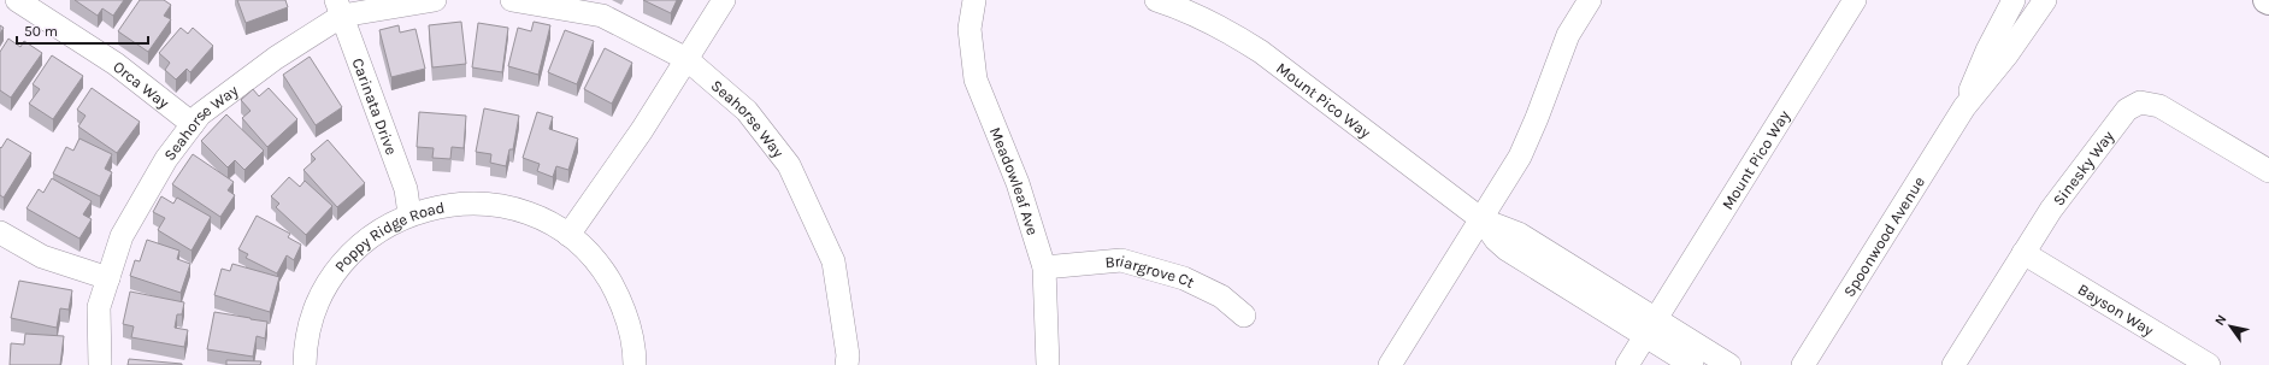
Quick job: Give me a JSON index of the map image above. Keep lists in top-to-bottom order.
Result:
{
  "streets": {
    "street": [
      "Orca Way",
      "Mount Pico Way",
      "Carinata Drive",
      "Seahorse Way",
      "Sinesky Way",
      "Meadowleaf Ave",
      "Spoonwood Avenue",
      "Poppy Ridge Road",
      "Briargrove Ct",
      "Bayson Way"
    ]
  },
  "crossings": [
    ["Orca Way", "Seahorse Way"],
    ["Carinata Drive", "Seahorse Way"],
    ["Carinata Drive", "Poppy Ridge Road"],
    ["Sinesky Way", "Bayson Way"],
    ["Meadowleaf Ave", "Briargrove Ct"]
  ],
  "scale_bar": "50 m",
  "north": "top left"
}
